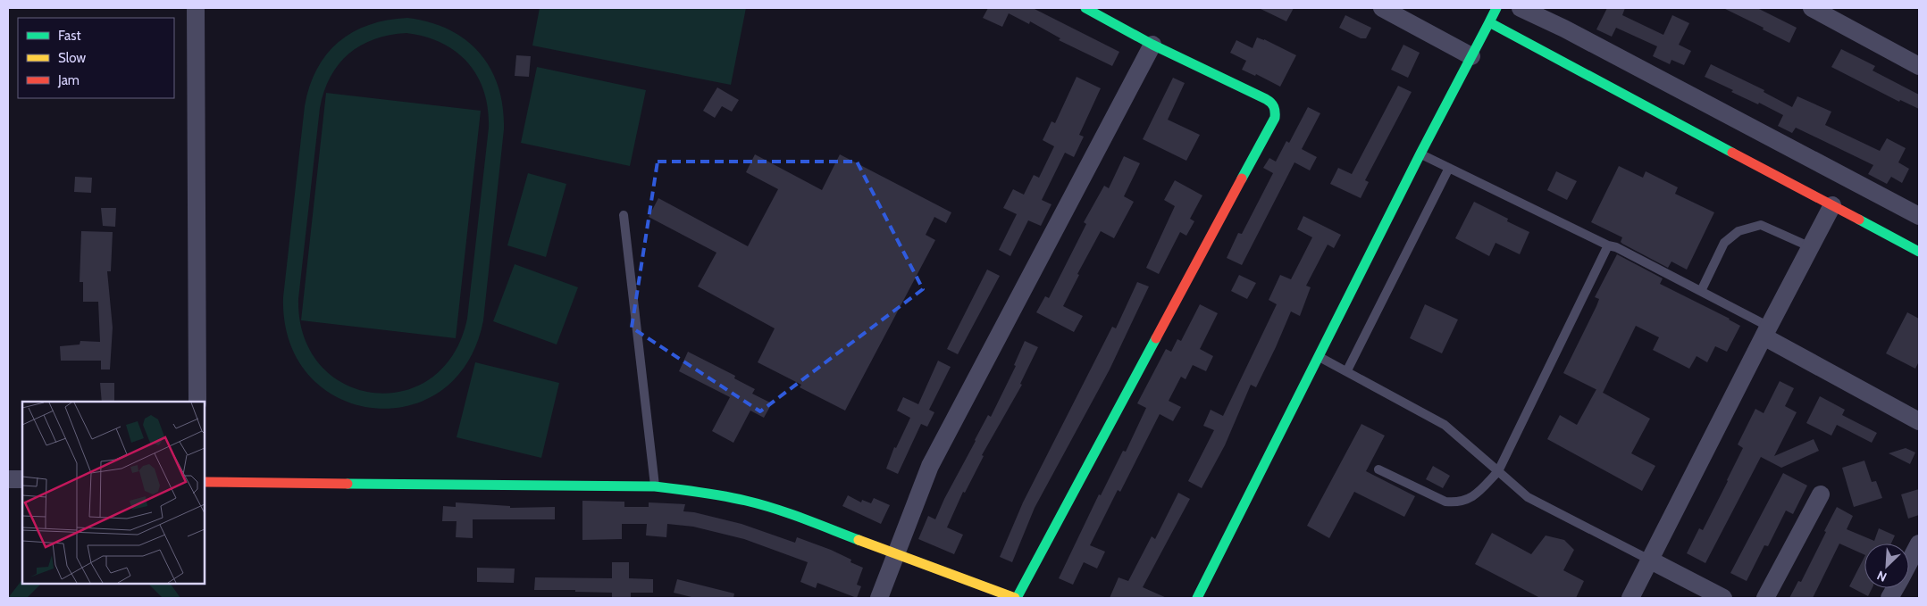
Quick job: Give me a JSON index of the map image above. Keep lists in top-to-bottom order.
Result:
{
  "legend": ["Fast", "Slow", "Jam"],
  "north": "bottom left"
}
